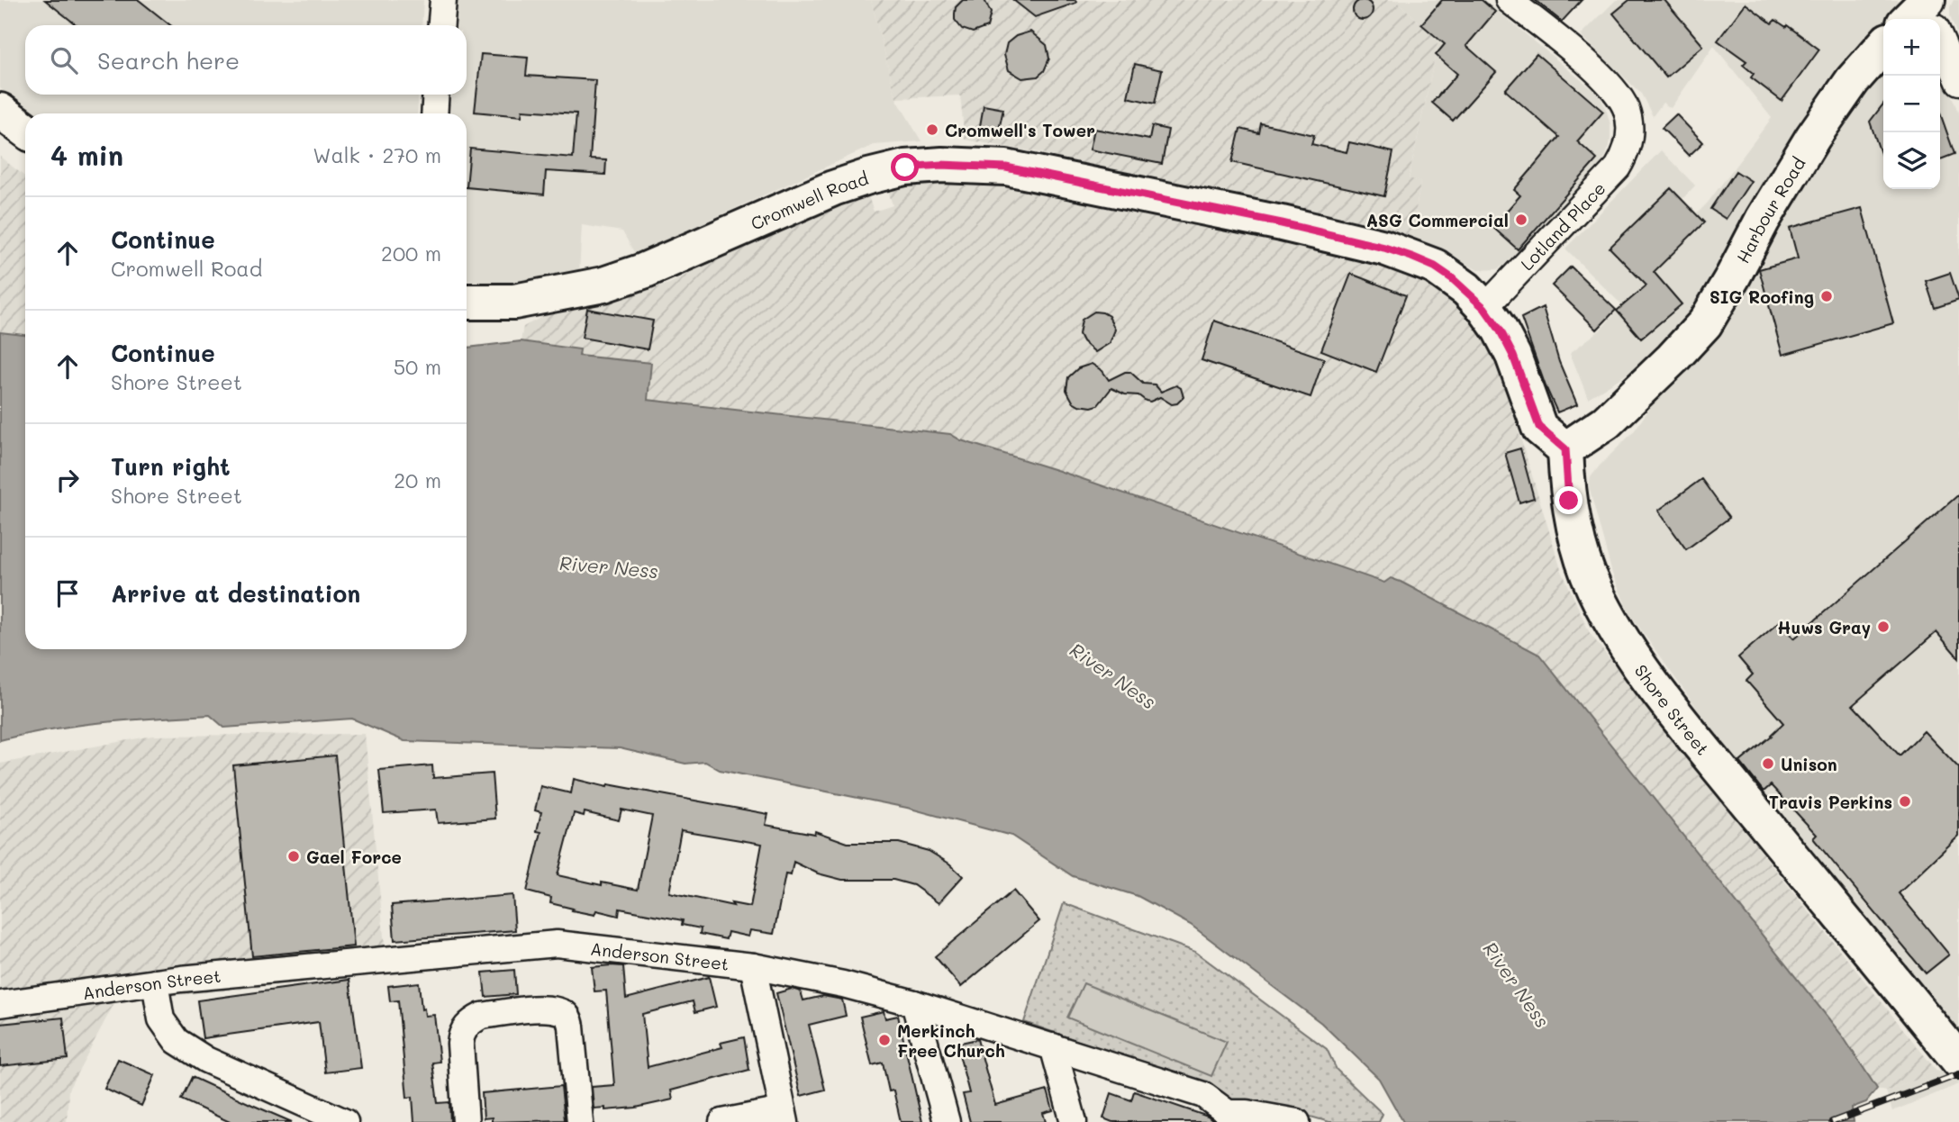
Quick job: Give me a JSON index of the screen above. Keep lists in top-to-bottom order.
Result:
{
  "streets": {
    "street": [
      "Cromwell Road",
      "Harbour Road",
      "Lotland Place",
      "Shore Street",
      "Anderson Street"
    ]
  },
  "crossings": [
    ["Cromwell Road", "Lotland Place"],
    ["Harbour Road", "Shore Street"]
  ],
  "water": ["River Ness"],
  "places": [
    "Cromwell's Tower",
    "ASG Commercial",
    "SIG Roofing",
    "Huws Gray",
    "Unison",
    "Travis Perkins",
    "Gael Force",
    "Merkinch Free Church"
  ],
  "page": {
    "map_buttons": ["+", "−"],
    "search": "Search here",
    "heading": ["4 min", "Walk · 270 m"],
    "list": [
      ["Continue", "Cromwell Road", "200 m"],
      ["Continue", "Shore Street", "50 m"],
      ["Turn right", "Shore Street", "20 m"],
      "Arrive at destination"
    ]
  }
}
